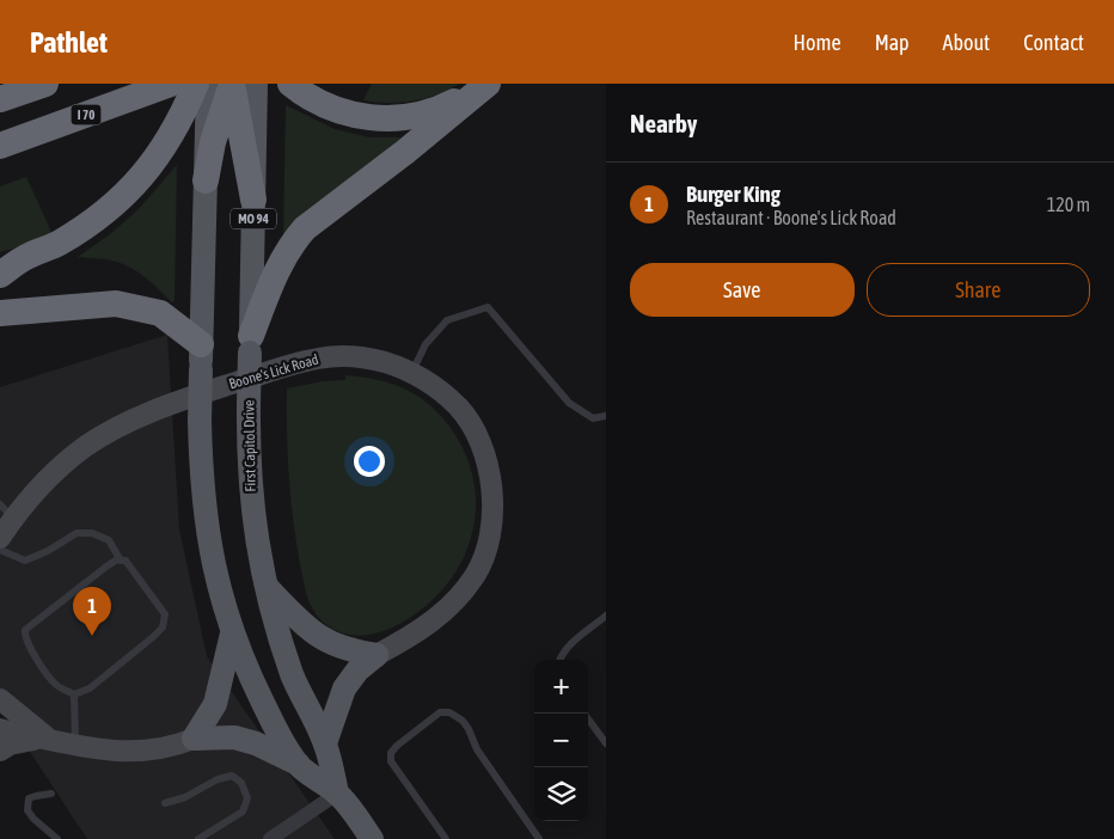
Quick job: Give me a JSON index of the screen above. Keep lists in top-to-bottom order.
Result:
{
  "streets": {
    "highway": ["I 70"],
    "main road": ["MO 94", "First Capitol Drive"],
    "street": ["Boone's Lick Road"]
  },
  "page": {
    "header": "Pathlet",
    "nav": [
      "Home",
      "Map",
      "About",
      "Contact"
    ],
    "heading": "Nearby",
    "list": [
      {
        "mark": "1",
        "name": "Burger King",
        "note": "Restaurant · Boone's Lick Road",
        "value": "120 m"
      }
    ],
    "buttons": ["Save", "Share"],
    "pins": "1",
    "map_buttons": ["+", "−"]
  }
}
